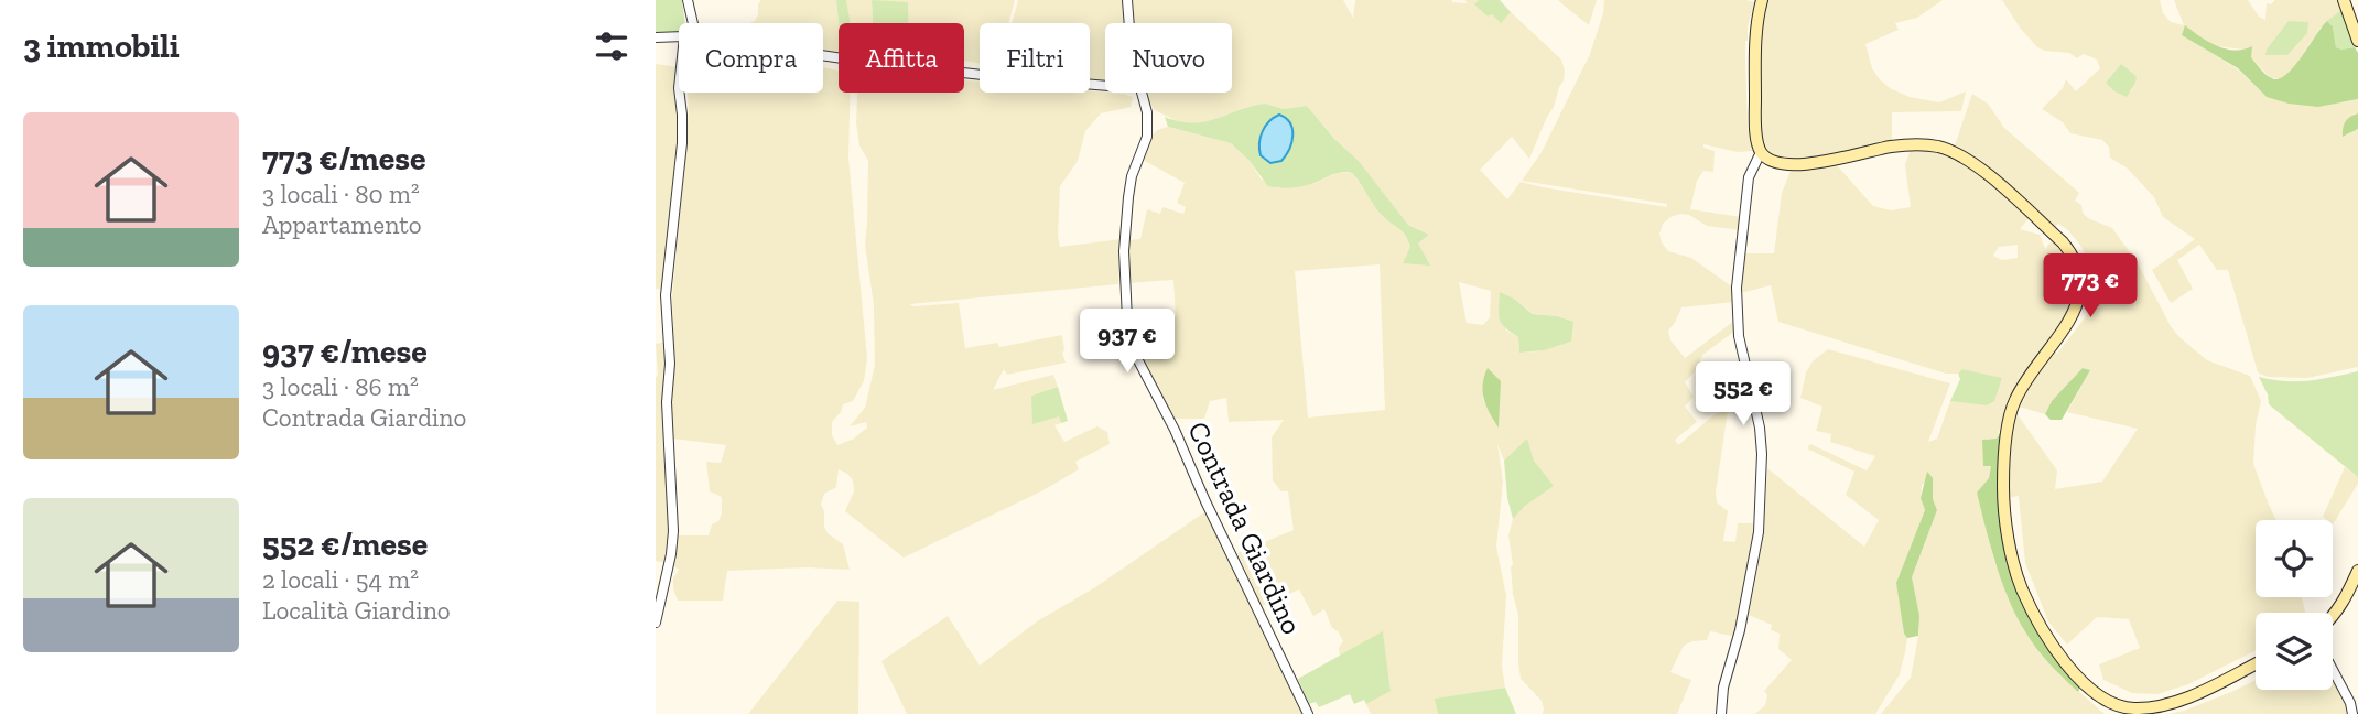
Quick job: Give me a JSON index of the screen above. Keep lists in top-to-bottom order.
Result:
{
  "streets": {
    "street": ["Contrada Giardino"]
  },
  "page": {
    "heading": "3 immobili",
    "chip": [
      "Compra",
      "Affitta",
      "Filtri",
      "Nuovo"
    ],
    "list": [
      {
        "name": "773 €/mese",
        "note": "3 locali · 80 m² · Appartamento"
      },
      {
        "name": "937 €/mese",
        "note": "3 locali · 86 m² · Contrada Giardino"
      },
      {
        "name": "552 €/mese",
        "note": "2 locali · 54 m² · Località Giardino"
      }
    ],
    "price": ["773 €", "937 €", "552 €"]
  }
}
